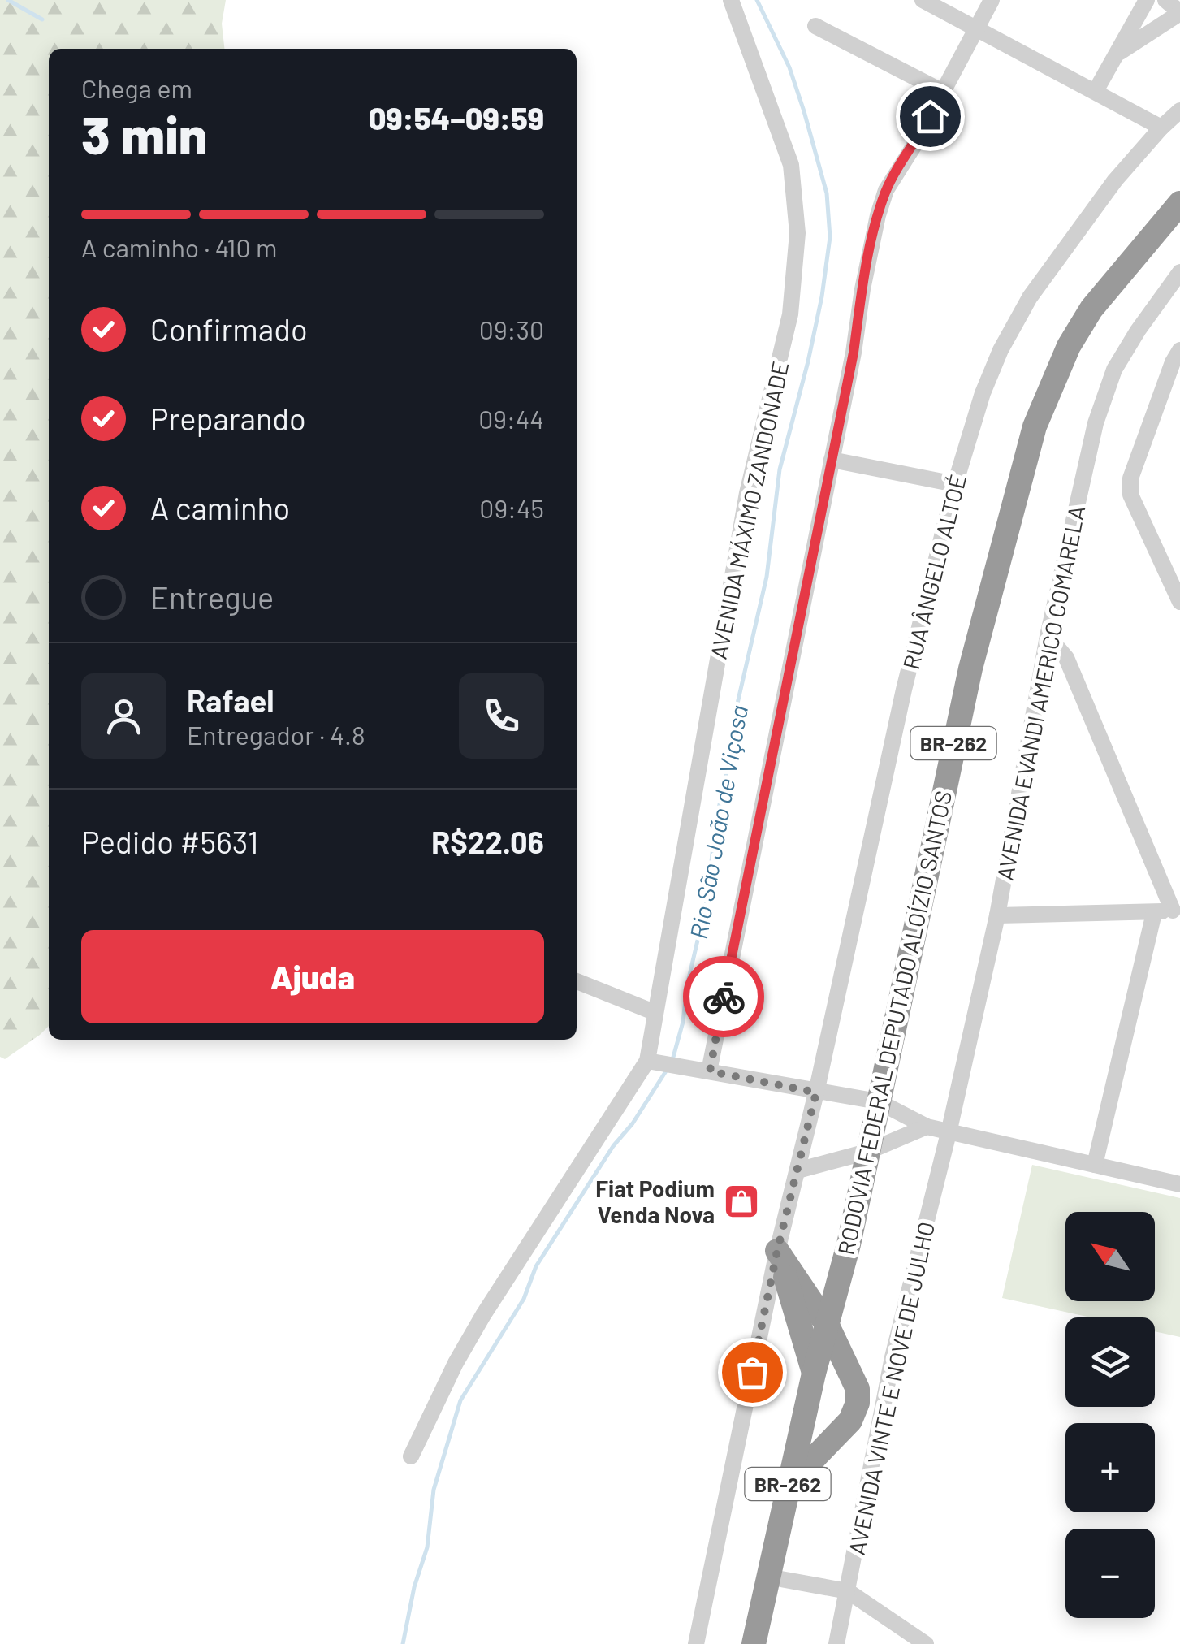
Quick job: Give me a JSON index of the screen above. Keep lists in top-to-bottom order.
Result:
{
  "streets": {
    "highway": ["BR-262", "RODOVIA FEDERAL DEPUTADO ALOÍZIO SANTOS"],
    "street": [
      "AVENIDA MÁXIMO ZANDONADE",
      "RUA ÂNGELO ALTOÉ",
      "AVENIDA EVANDI AMERICO COMARELA",
      "AVENIDA VINTE E NOVE DE JULHO"
    ]
  },
  "crossings": [
    ["AVENIDA EVANDI AMERICO COMARELA", "AVENIDA VINTE E NOVE DE JULHO"]
  ],
  "water": ["Rio São João de Viçosa"],
  "places": {
    "shop": ["Fiat Podium Venda Nova"]
  },
  "north": "top left",
  "page": {
    "heading": ["3 min", "Chega em", "09:54–09:59"],
    "panel": [
      "Rafael",
      "Entregador · 4.8",
      "Pedido #5631",
      "R$22.06"
    ],
    "bar": "A caminho · 410 m",
    "list": [
      ["Confirmado", "09:30"],
      ["Preparando", "09:44"],
      ["A caminho", "09:45"],
      "Entregue"
    ],
    "buttons": "Ajuda",
    "map_buttons": ["+", "−"]
  }
}
